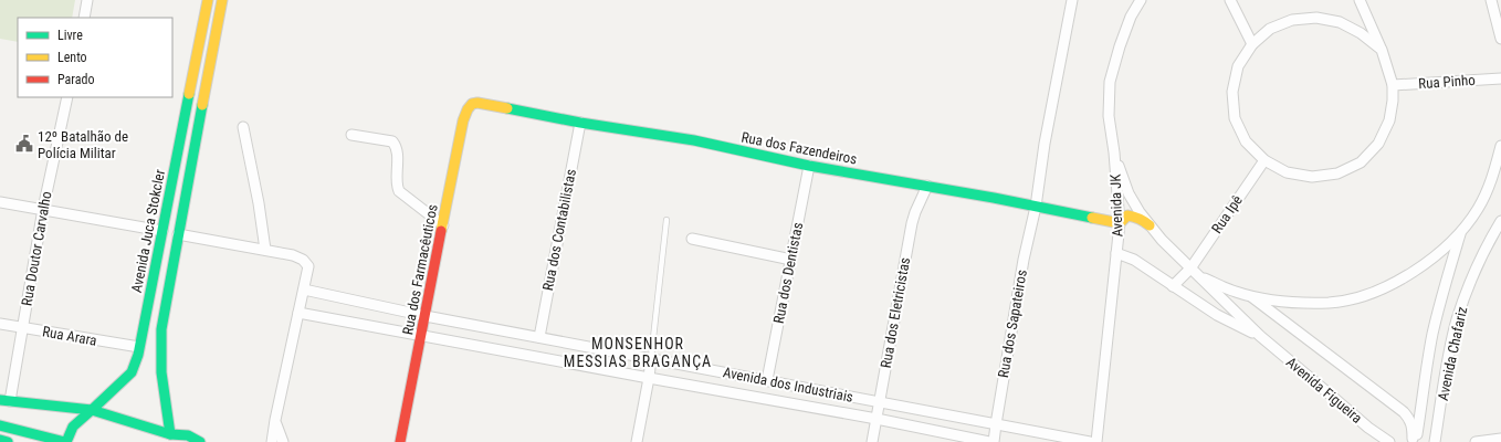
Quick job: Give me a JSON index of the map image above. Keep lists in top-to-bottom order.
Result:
{
  "streets": {
    "main road": ["Rua dos Fazendeiros", "Avenida Juca Stokcler", "Rua dos Farmacêuticos"],
    "street": [
      "Rua Pinho",
      "Avenida JK",
      "Rua Ipê",
      "Rua dos Contabilistas",
      "Rua Doutor Carvalho",
      "Rua dos Dentistas",
      "Rua dos Eletricistas",
      "Rua dos Sapateiros",
      "Rua Arara",
      "Avenida Chafariz",
      "Avenida dos Industriais",
      "Avenida Figueira"
    ]
  },
  "crossings": [
    ["Rua dos Fazendeiros", "Avenida JK"],
    ["Rua dos Fazendeiros", "Rua dos Contabilistas"],
    ["Rua dos Fazendeiros", "Rua dos Farmacêuticos"],
    ["Rua dos Fazendeiros", "Rua dos Dentistas"],
    ["Rua dos Fazendeiros", "Rua dos Eletricistas"],
    ["Rua dos Fazendeiros", "Rua dos Sapateiros"],
    ["Avenida JK", "Avenida Figueira"],
    ["Rua Ipê", "Avenida Figueira"],
    ["Rua dos Contabilistas", "Avenida dos Industriais"],
    ["Avenida Juca Stokcler", "Rua Arara"],
    ["Rua Doutor Carvalho", "Rua Arara"],
    ["Rua dos Farmacêuticos", "Avenida dos Industriais"],
    ["Rua dos Dentistas", "Avenida dos Industriais"],
    ["Rua dos Eletricistas", "Avenida dos Industriais"],
    ["Rua dos Sapateiros", "Avenida dos Industriais"]
  ],
  "districts": ["MONSENHOR MESSIAS BRAGANÇA"],
  "places": {
    "public building": ["12º Batalhão de Polícia Militar"]
  },
  "legend": ["Livre", "Lento", "Parado"]
}
